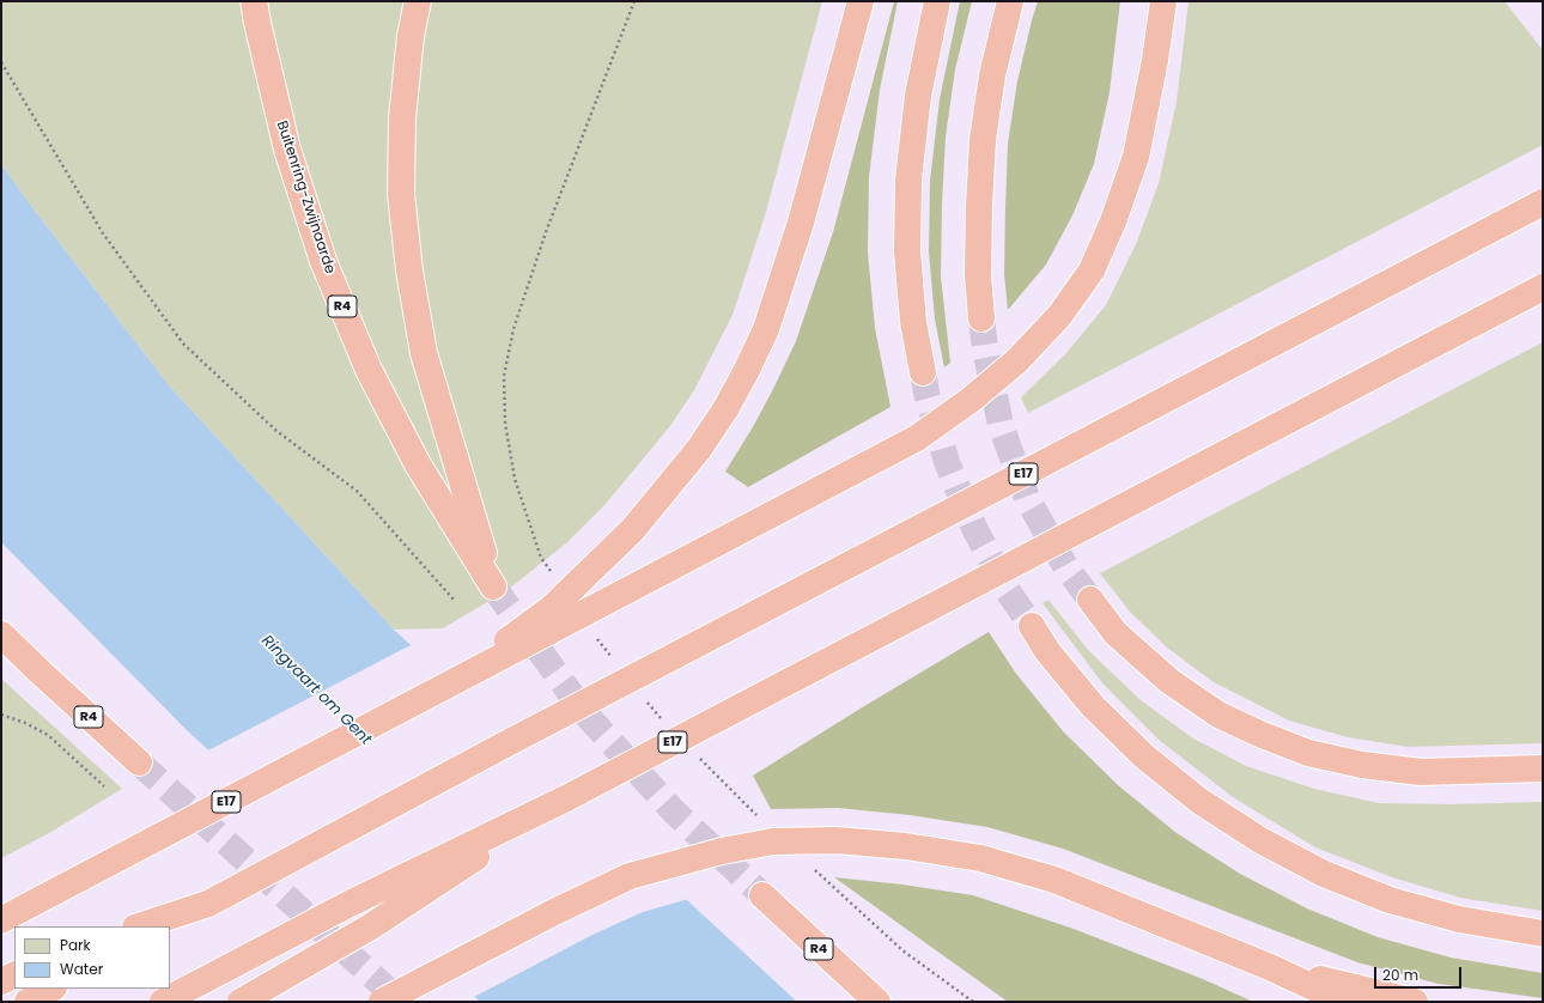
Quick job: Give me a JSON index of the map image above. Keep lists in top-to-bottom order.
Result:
{
  "streets": {
    "highway": ["Buitenring-Zwijnaarde", "R4", "E17"]
  },
  "water": ["Ringvaart om Gent"],
  "legend": ["Park", "Water"],
  "scale_bar": "20 m"
}
